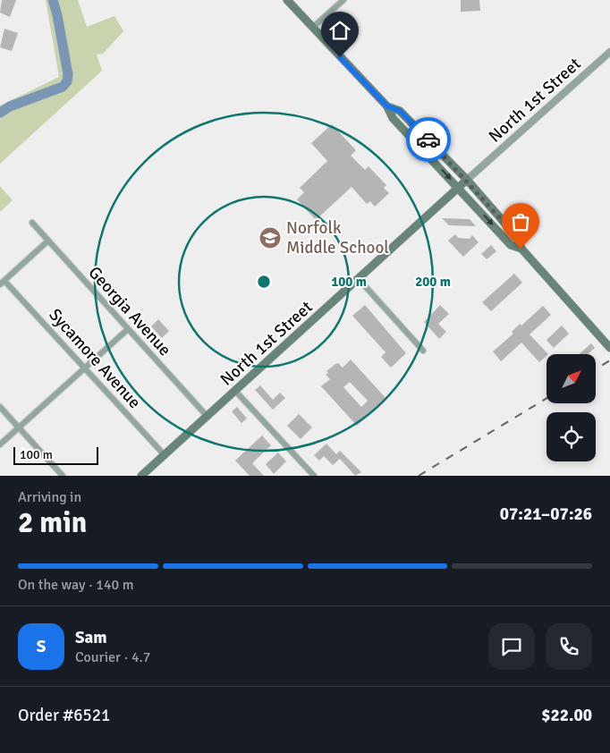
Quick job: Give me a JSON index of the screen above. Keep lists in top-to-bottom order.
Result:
{
  "streets": {
    "main road": ["North 1st Street"],
    "street": ["Georgia Avenue", "Sycamore Avenue"]
  },
  "crossings": [
    ["North 1st Street", "Georgia Avenue"],
    ["North 1st Street", "Sycamore Avenue"]
  ],
  "places": {
    "school or university": ["Norfolk Middle School"]
  },
  "scale_bar": "100 m",
  "north": "top right",
  "page": {
    "scale": "100 m",
    "heading": ["2 min", "Arriving in", "07:21–07:26"],
    "panel": [
      "Sam",
      "Courier · 4.7",
      "Order #6521",
      "$22.00"
    ],
    "bar": "On the way · 140 m",
    "round": "S"
  },
  "rings": ["100 m", "200 m"]
}
